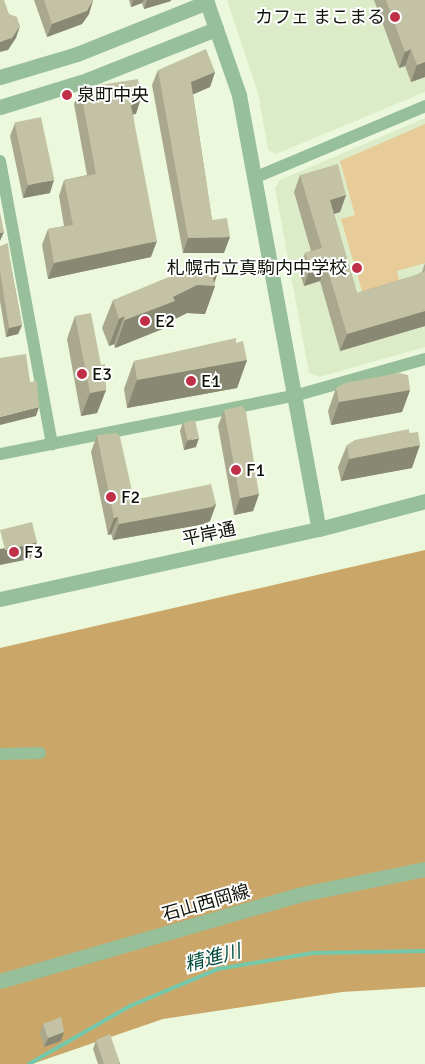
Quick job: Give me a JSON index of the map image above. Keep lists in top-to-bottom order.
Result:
{
  "streets": {
    "street": ["平岸通", "石山西岡線"]
  },
  "water": ["精進川"],
  "places": [
    "カフェ まこまる",
    "泉町中央",
    "札幌市立真駒内中学校",
    "E2",
    "E3",
    "E1",
    "F1",
    "F2",
    "F3"
  ]
}
